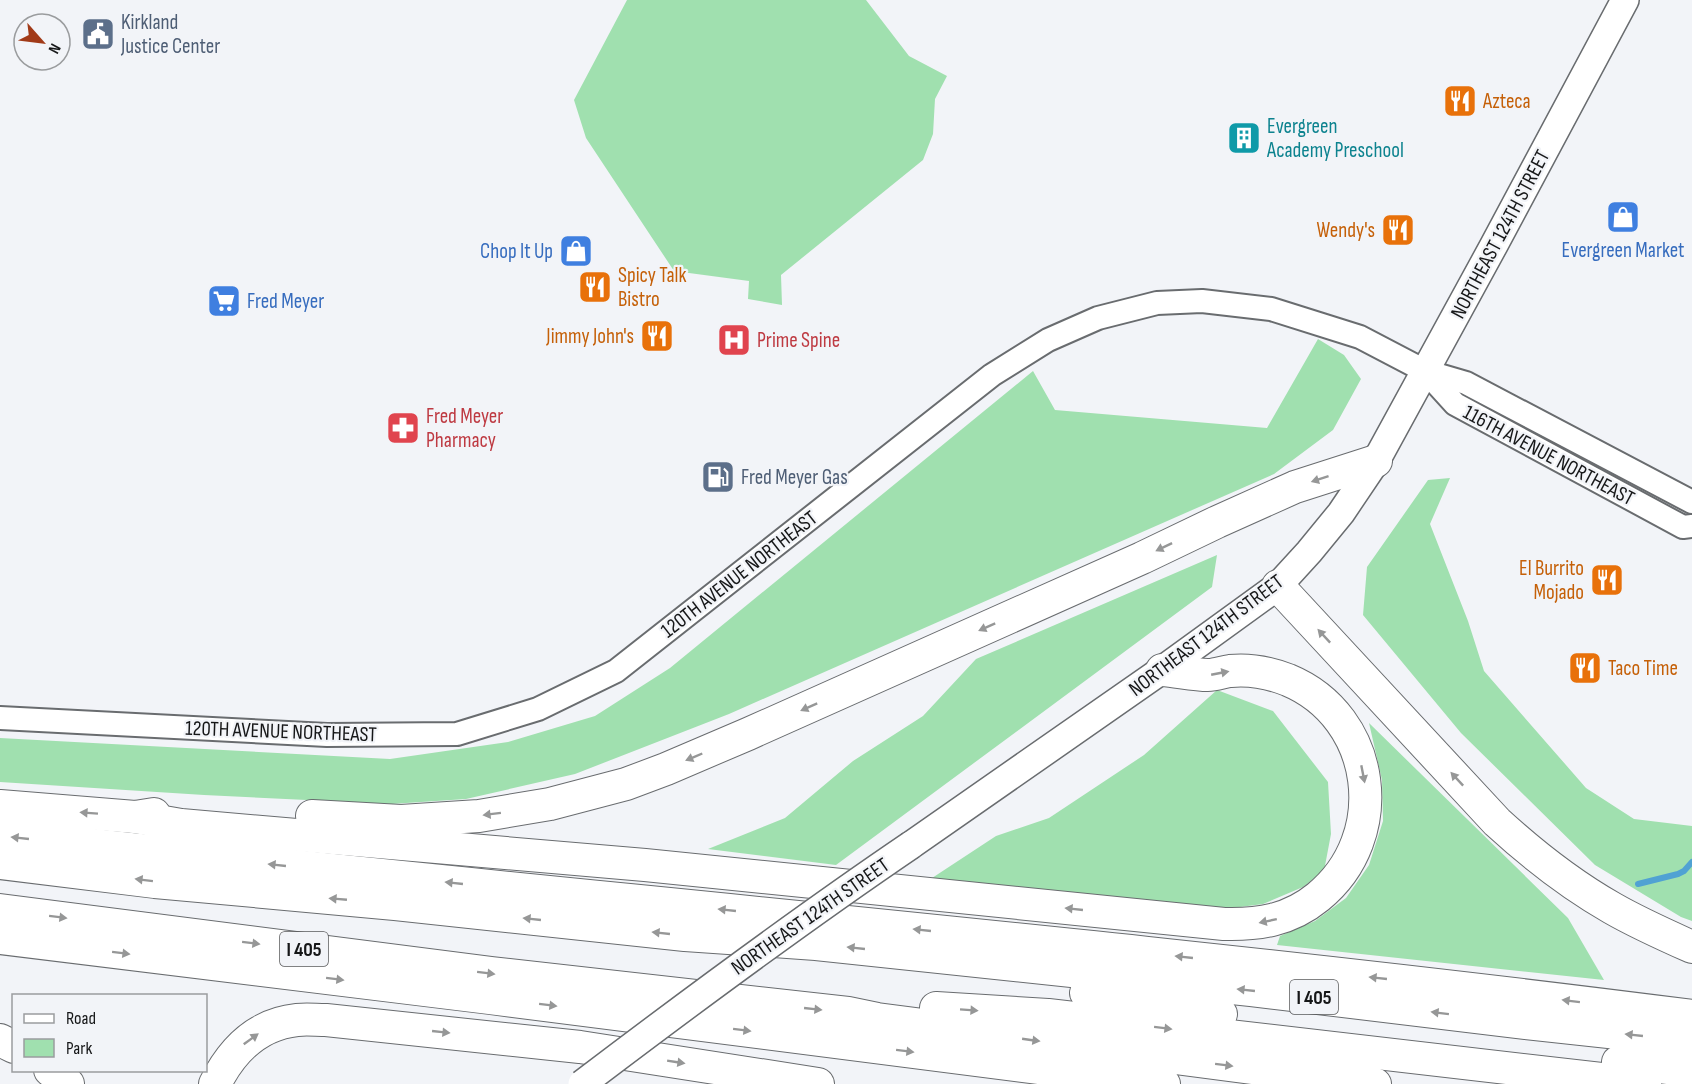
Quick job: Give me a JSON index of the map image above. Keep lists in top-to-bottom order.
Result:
{
  "streets": {
    "highway": ["I 405"],
    "main road": ["NORTHEAST 124TH STREET"],
    "street": ["116TH AVENUE NORTHEAST", "120TH AVENUE NORTHEAST"]
  },
  "crossings": [
    ["NORTHEAST 124TH STREET", "116TH AVENUE NORTHEAST"],
    ["NORTHEAST 124TH STREET", "120TH AVENUE NORTHEAST"],
    ["116TH AVENUE NORTHEAST", "120TH AVENUE NORTHEAST"]
  ],
  "places": {
    "public building": ["Kirkland Justice Center"],
    "restaurant": [
      "Azteca",
      "Wendy's",
      "Spicy Talk Bistro",
      "Jimmy John's",
      "El Burrito Mojado",
      "Taco Time"
    ],
    "building": ["Evergreen Academy Preschool"],
    "shop": ["Evergreen Market", "Chop It Up"],
    "supermarket": ["Fred Meyer"],
    "hospital": ["Prime Spine"],
    "pharmacy": ["Fred Meyer Pharmacy"],
    "fuel station": ["Fred Meyer Gas"]
  },
  "legend": ["Road", "Park"],
  "north": "bottom right"
}
